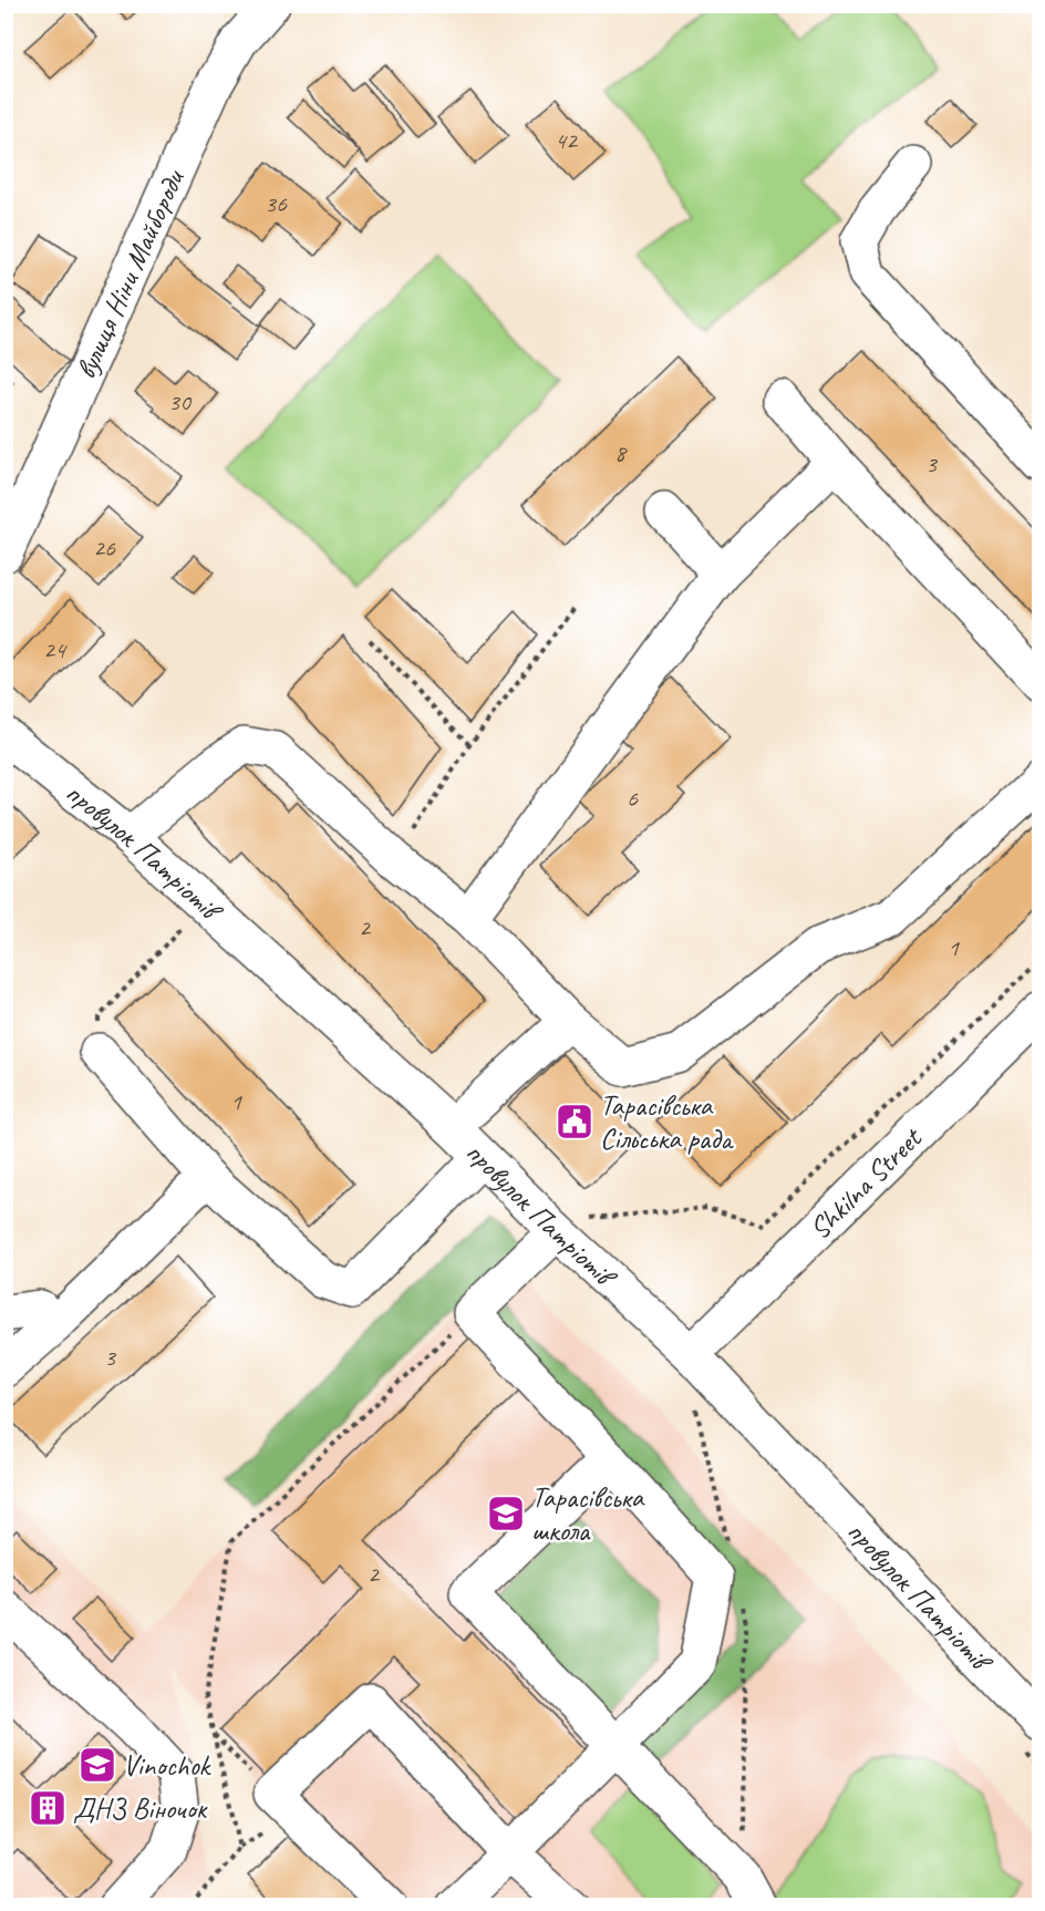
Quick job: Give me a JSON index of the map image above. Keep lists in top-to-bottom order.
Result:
{
  "streets": {
    "street": ["вулиця Ніни Майбороди", "провулок Патріотів", "Shkilna Street"]
  },
  "crossings": [
    ["провулок Патріотів", "Shkilna Street"]
  ],
  "places": {
    "public building": ["Тарасівська Сільська рада"],
    "school or university": ["Тарасівська школа", "Vinochok"],
    "building": ["ДНЗ Віночок"]
  },
  "house_numbers": [
    "42",
    "36",
    "30",
    "8",
    "3",
    "26",
    "24",
    "6",
    "2",
    "1",
    "1",
    "3",
    "2"
  ]
}
